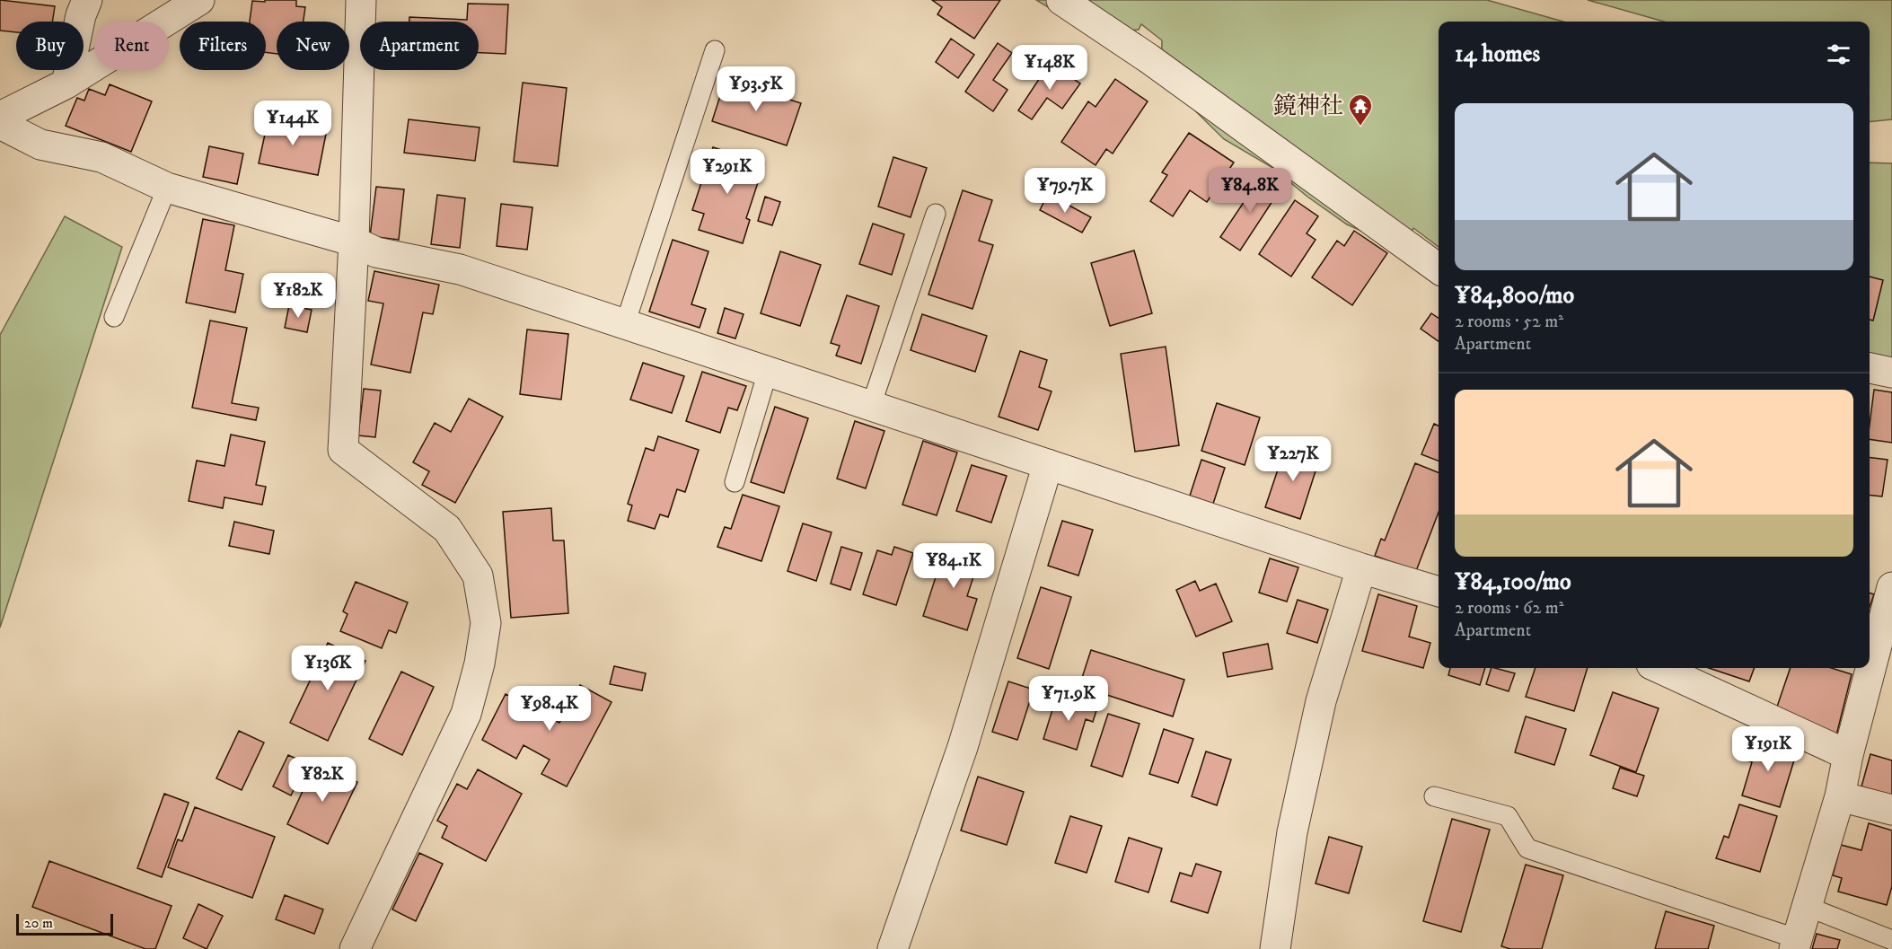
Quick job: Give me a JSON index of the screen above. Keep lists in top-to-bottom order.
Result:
{
  "places": {
    "temple": ["鏡神社"]
  },
  "scale_bar": "20 m",
  "page": {
    "chip": [
      "Buy",
      "Rent",
      "Filters",
      "New",
      "Apartment"
    ],
    "heading": "14 homes",
    "price": [
      "¥148K",
      "¥93.5K",
      "¥144K",
      "¥291K",
      "¥79.7K",
      "¥84.8K",
      "¥182K",
      "¥227K",
      "¥84.1K",
      "¥136K",
      "¥71.9K",
      "¥98.4K",
      "¥191K",
      "¥82K"
    ],
    "list": [
      {
        "name": "¥84,800/mo",
        "note": "2 rooms · 52 m² · Apartment"
      },
      {
        "name": "¥84,100/mo",
        "note": "2 rooms · 62 m² · Apartment"
      }
    ],
    "scale": "20 m"
  }
}
